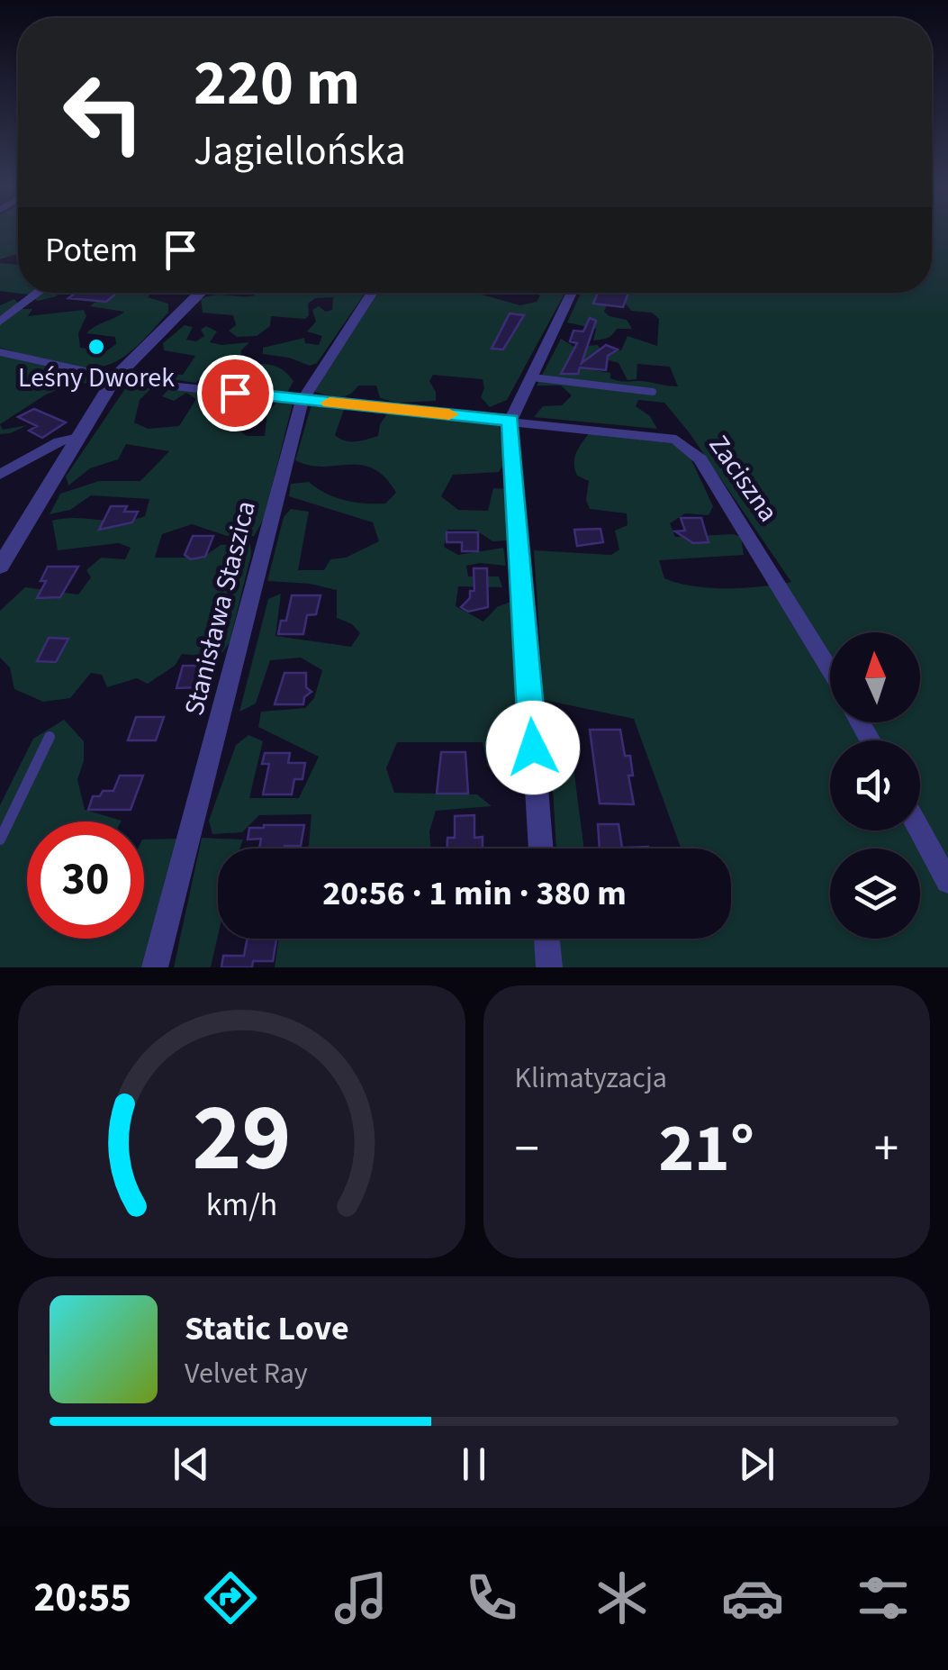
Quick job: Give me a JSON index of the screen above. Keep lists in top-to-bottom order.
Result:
{
  "streets": {
    "street": ["Zaciszna", "Stanisława Staszica"]
  },
  "crossings": [
    ["Zaciszna", "Stanisława Staszica"]
  ],
  "places": ["Leśny Dworek"],
  "north": "top",
  "page": {
    "turn": ["220 m", "Jagiellońska"],
    "then": "Potem",
    "limit": "30",
    "trip": "20:56 · 1 min · 380 m",
    "tile": "Klimatyzacja",
    "heat": ["−", "21°", "+"],
    "song": ["Static Love", "Velvet Ray"],
    "tabs": "20:55",
    "gauge": ["29", "km/h"]
  }
}
